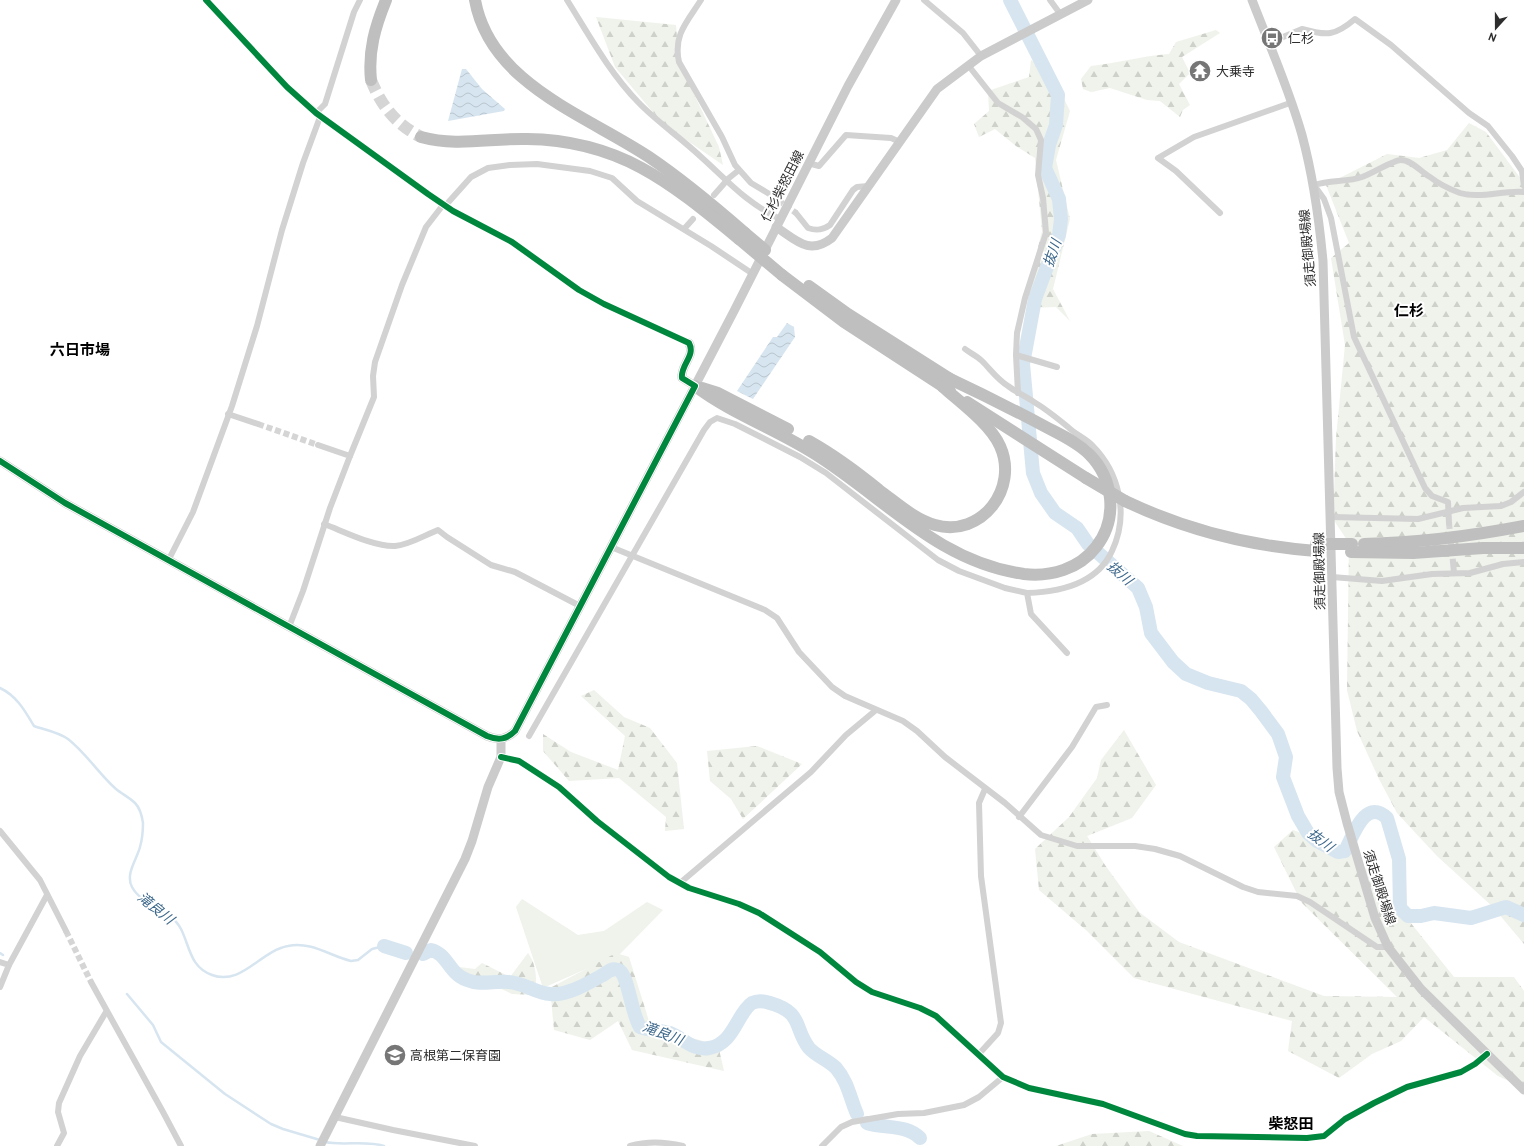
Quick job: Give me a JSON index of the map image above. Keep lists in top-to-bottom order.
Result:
{
  "streets": {
    "street": ["仁杉柴怒田線", "須走御殿場線"]
  },
  "districts": ["仁杉", "六日市場", "柴怒田"],
  "water": ["抜川", "滝良川"],
  "places": {
    "bus stop": ["仁杉"],
    "temple": ["大乗寺"],
    "school or university": ["高根第二保育園"]
  },
  "north": "bottom"
}
